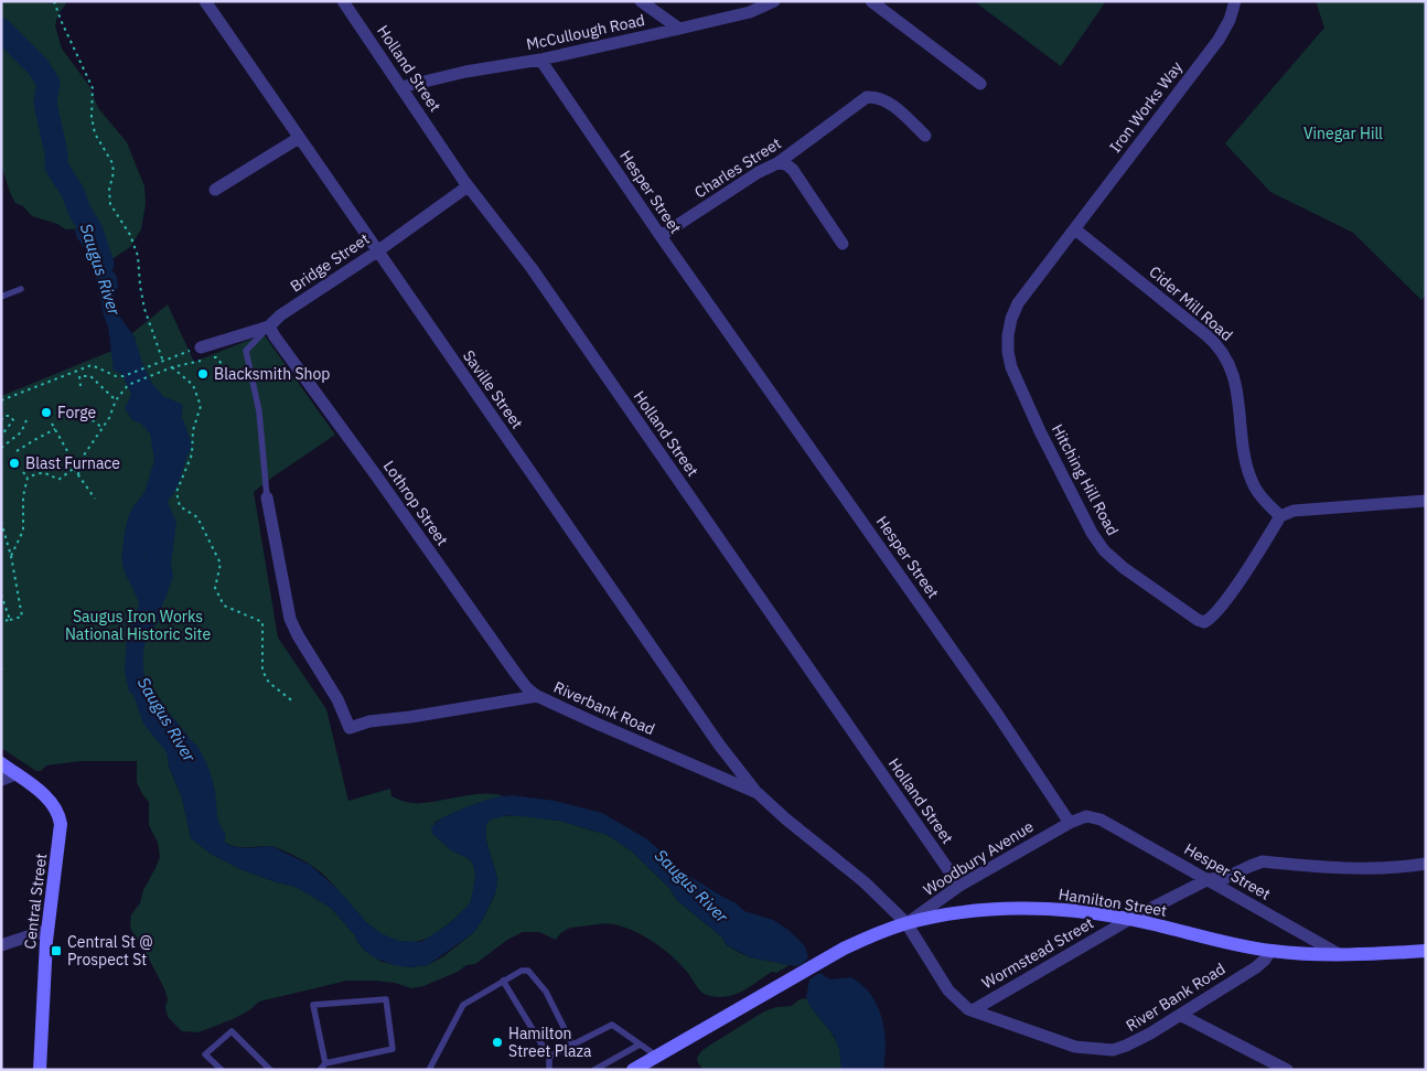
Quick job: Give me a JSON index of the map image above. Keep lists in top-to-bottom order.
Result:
{
  "streets": {
    "main road": ["Central Street", "Hamilton Street"],
    "street": [
      "McCullough Road",
      "Holland Street",
      "Iron Works Way",
      "Charles Street",
      "Hesper Street",
      "Bridge Street",
      "Cider Mill Road",
      "Saville Street",
      "Hitching Hill Road",
      "Lothrop Street",
      "Riverbank Road",
      "Woodbury Avenue",
      "Wormstead Street",
      "River Bank Road"
    ]
  },
  "crossings": [
    ["McCullough Road", "Holland Street"],
    ["McCullough Road", "Hesper Street"],
    ["Holland Street", "Bridge Street"],
    ["Holland Street", "Woodbury Avenue"],
    ["Iron Works Way", "Cider Mill Road"],
    ["Iron Works Way", "Hitching Hill Road"],
    ["Charles Street", "Hesper Street"],
    ["Hesper Street", "Woodbury Avenue"],
    ["Hesper Street", "Hamilton Street"],
    ["Hesper Street", "Wormstead Street"],
    ["Bridge Street", "Saville Street"],
    ["Bridge Street", "Lothrop Street"],
    ["Cider Mill Road", "Hitching Hill Road"],
    ["Saville Street", "Riverbank Road"],
    ["Lothrop Street", "Riverbank Road"],
    ["Riverbank Road", "Woodbury Avenue"],
    ["Riverbank Road", "Hamilton Street"],
    ["Riverbank Road", "River Bank Road"],
    ["Woodbury Avenue", "Hamilton Street"],
    ["Woodbury Avenue", "River Bank Road"],
    ["Hamilton Street", "Wormstead Street"],
    ["Hamilton Street", "River Bank Road"],
    ["Wormstead Street", "River Bank Road"]
  ],
  "water": ["Saugus River"],
  "parks": ["Vinegar Hill", "Saugus Iron Works National Historic Site"],
  "places": {
    "other": [
      "Blacksmith Shop",
      "Forge",
      "Blast Furnace",
      "Hamilton Street Plaza"
    ],
    "transit": ["Central St @ Prospect St"]
  }
}
